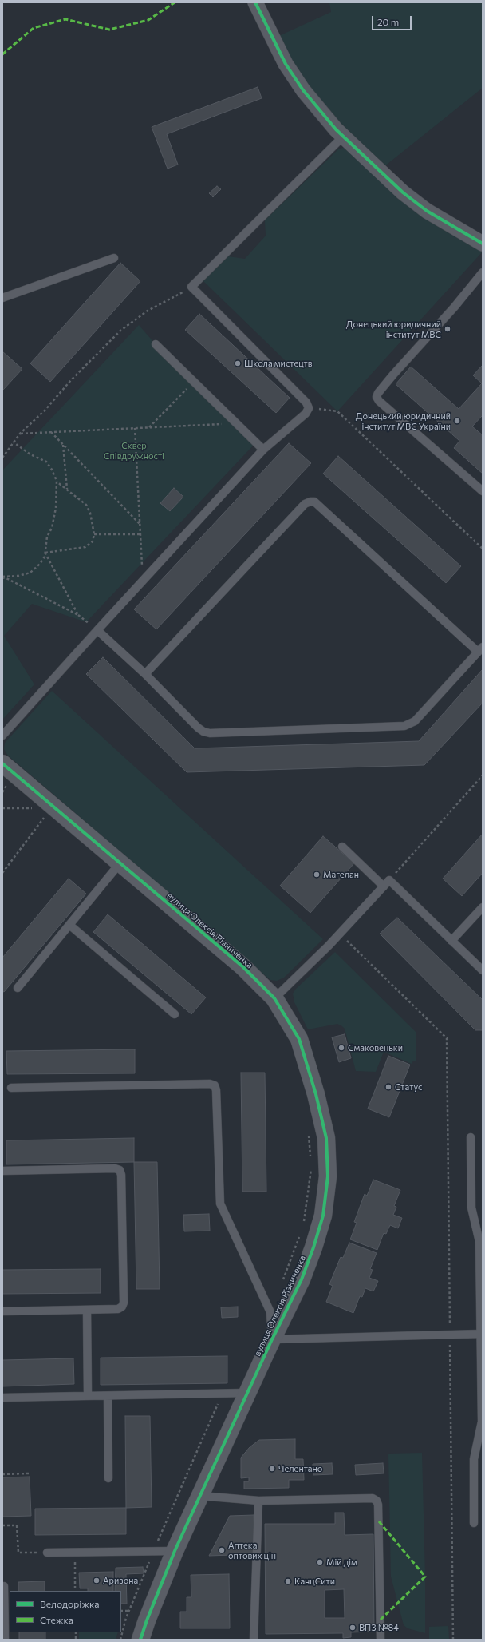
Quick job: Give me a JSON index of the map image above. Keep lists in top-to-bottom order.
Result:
{
  "streets": {
    "street": ["вулиця Олексія Різниченка"]
  },
  "parks": ["Сквер Співдружності"],
  "places": [
    "Донецький юридичний інститут МВС",
    "Школа мистецтв",
    "Донецький юридичний інститут МВС України",
    "Магелан",
    "Смаковеньки",
    "Статус",
    "Челентано",
    "Аптека оптових цін",
    "Мій дім",
    "Аризона",
    "КанцСити",
    "ВПЗ №84"
  ],
  "legend": ["Велодоріжка", "Стежка"],
  "scale_bar": "20 m"
}
